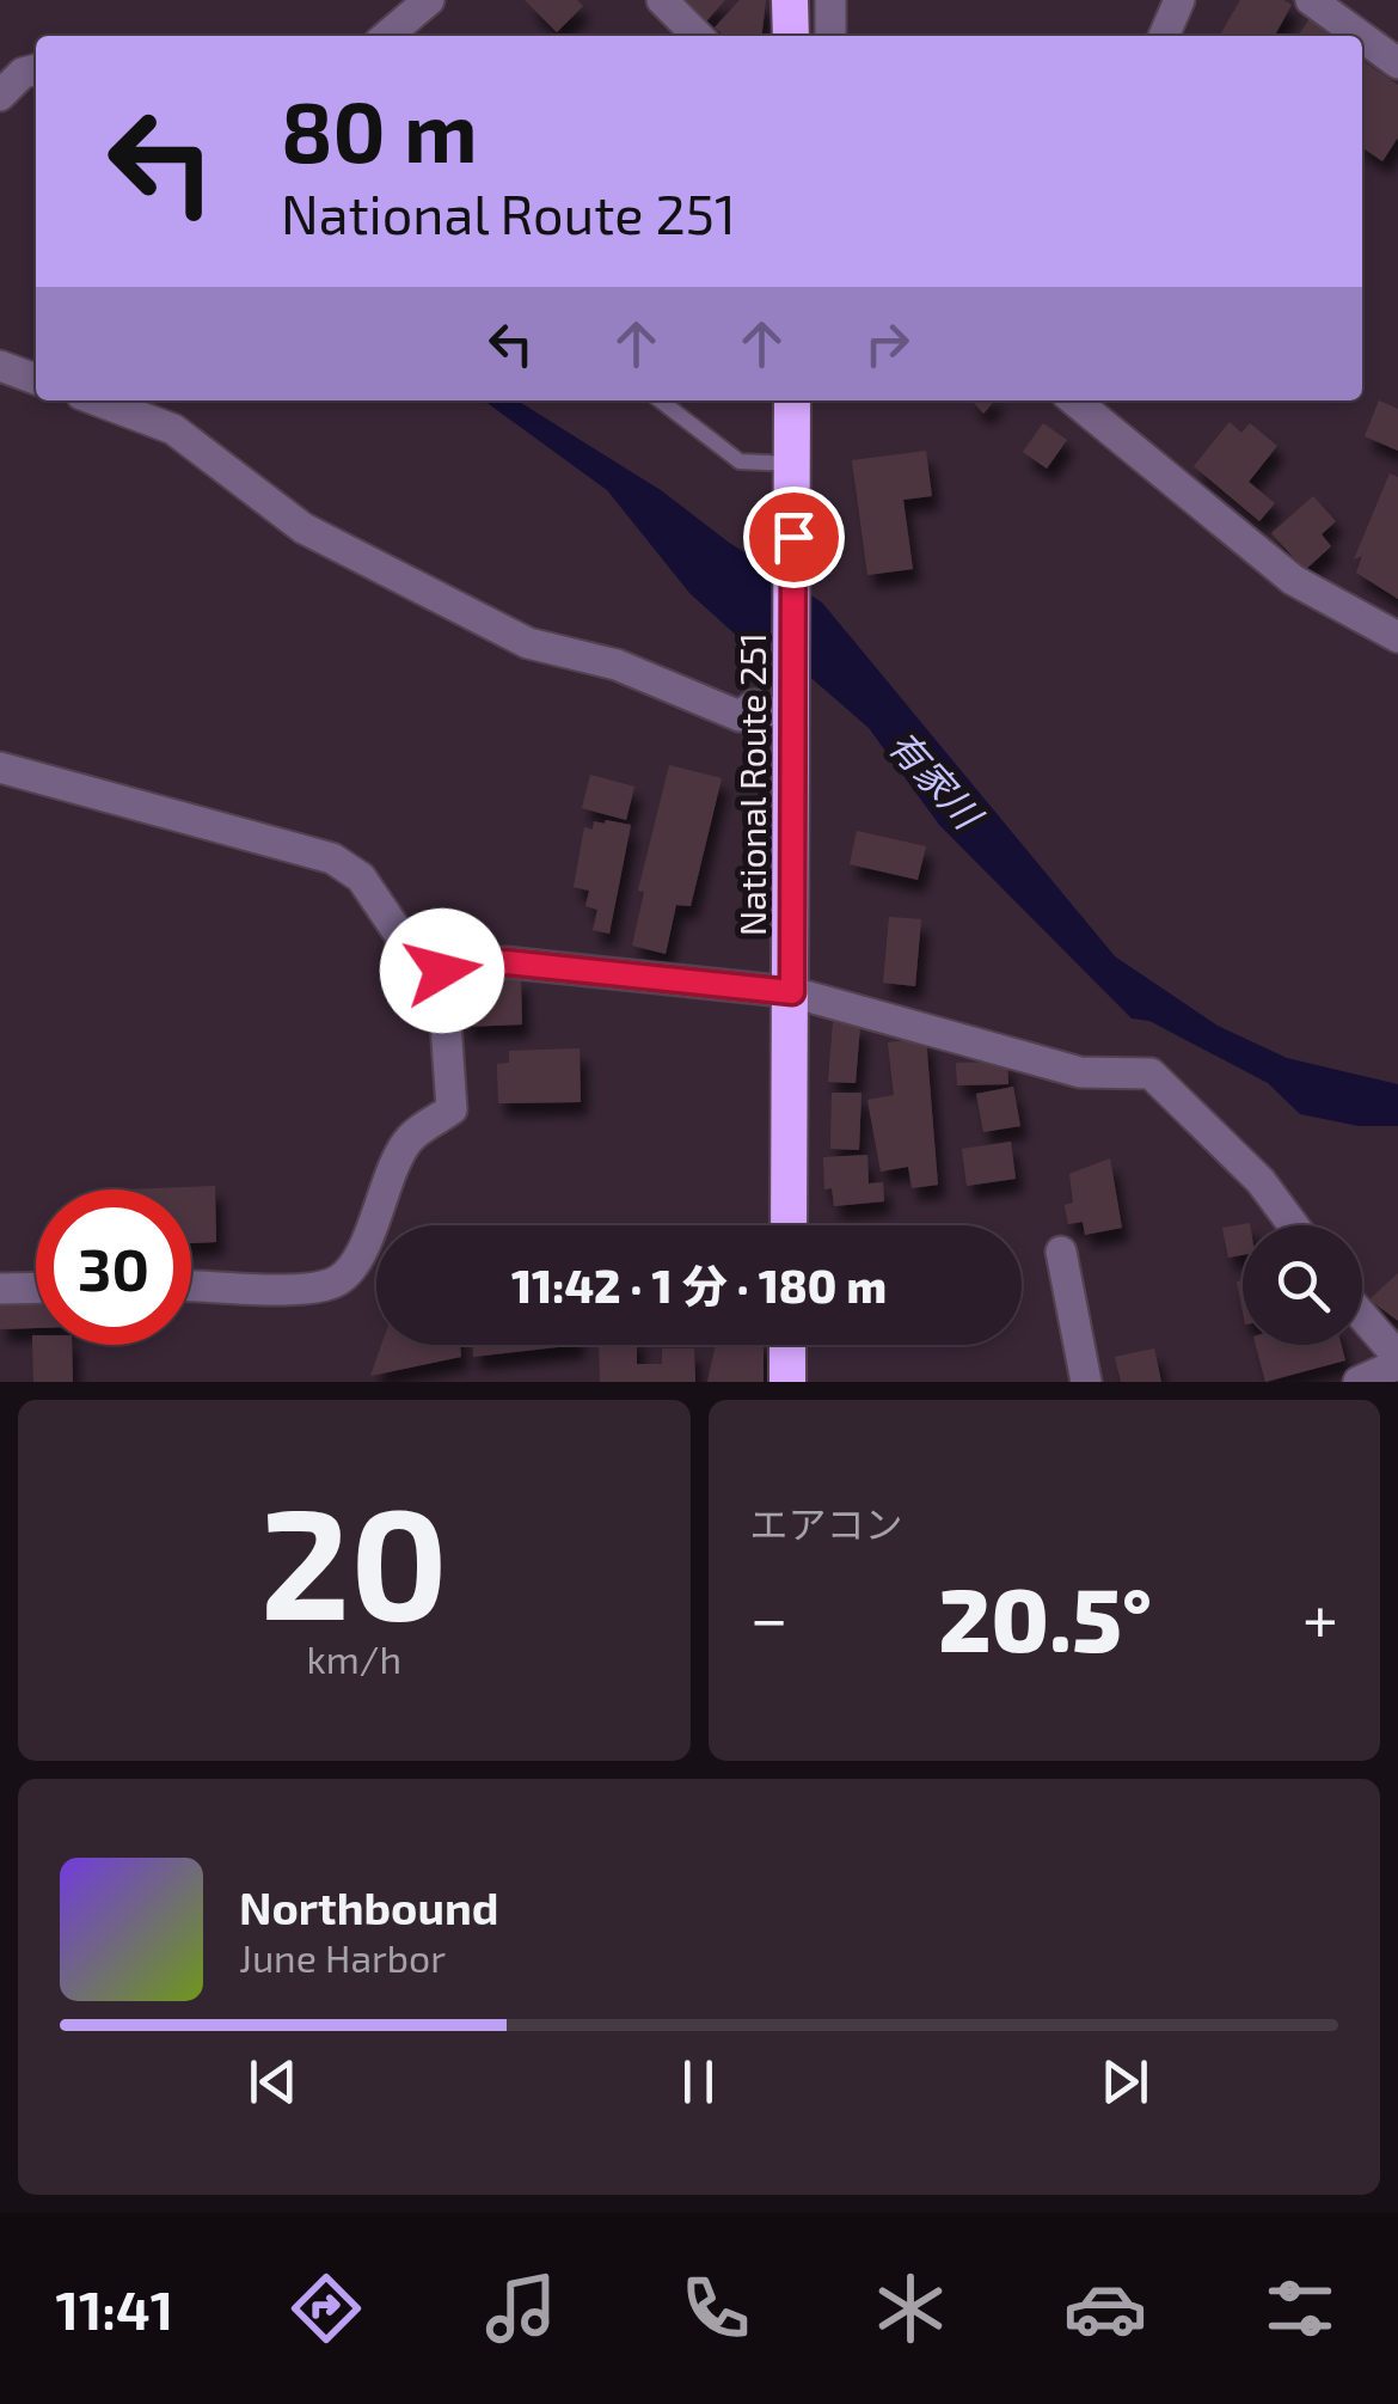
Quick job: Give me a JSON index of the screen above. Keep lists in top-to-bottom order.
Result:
{
  "streets": {
    "highway": ["National Route 251"]
  },
  "water": ["有家川"],
  "page": {
    "turn": ["80 m", "National Route 251"],
    "limit": "30",
    "trip": "11:42 · 1 分 · 180 m",
    "tile": [
      ["20", "km/h"],
      "エアコン"
    ],
    "heat": ["−", "20.5°", "+"],
    "song": ["Northbound", "June Harbor"],
    "tabs": "11:41"
  }
}
